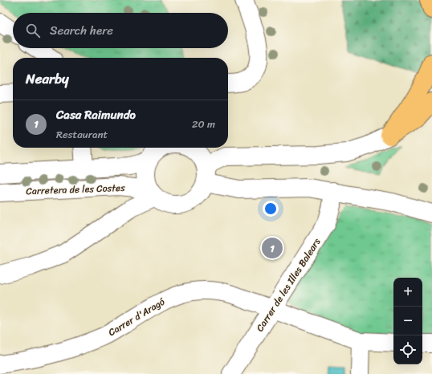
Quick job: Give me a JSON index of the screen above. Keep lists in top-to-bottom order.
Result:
{
  "streets": {
    "street": ["Carretera de les Costes", "Carrer de les Illes Balears", "Carrer d'Aragó"]
  },
  "crossings": [
    ["Carrer de les Illes Balears", "Carrer d'Aragó"]
  ],
  "page": {
    "search": "Search here",
    "heading": "Nearby",
    "list": [
      {
        "mark": "1",
        "name": "Casa Raimundo",
        "note": "Restaurant",
        "value": "20 m"
      }
    ],
    "pins": "1",
    "map_buttons": ["+", "−"]
  }
}
